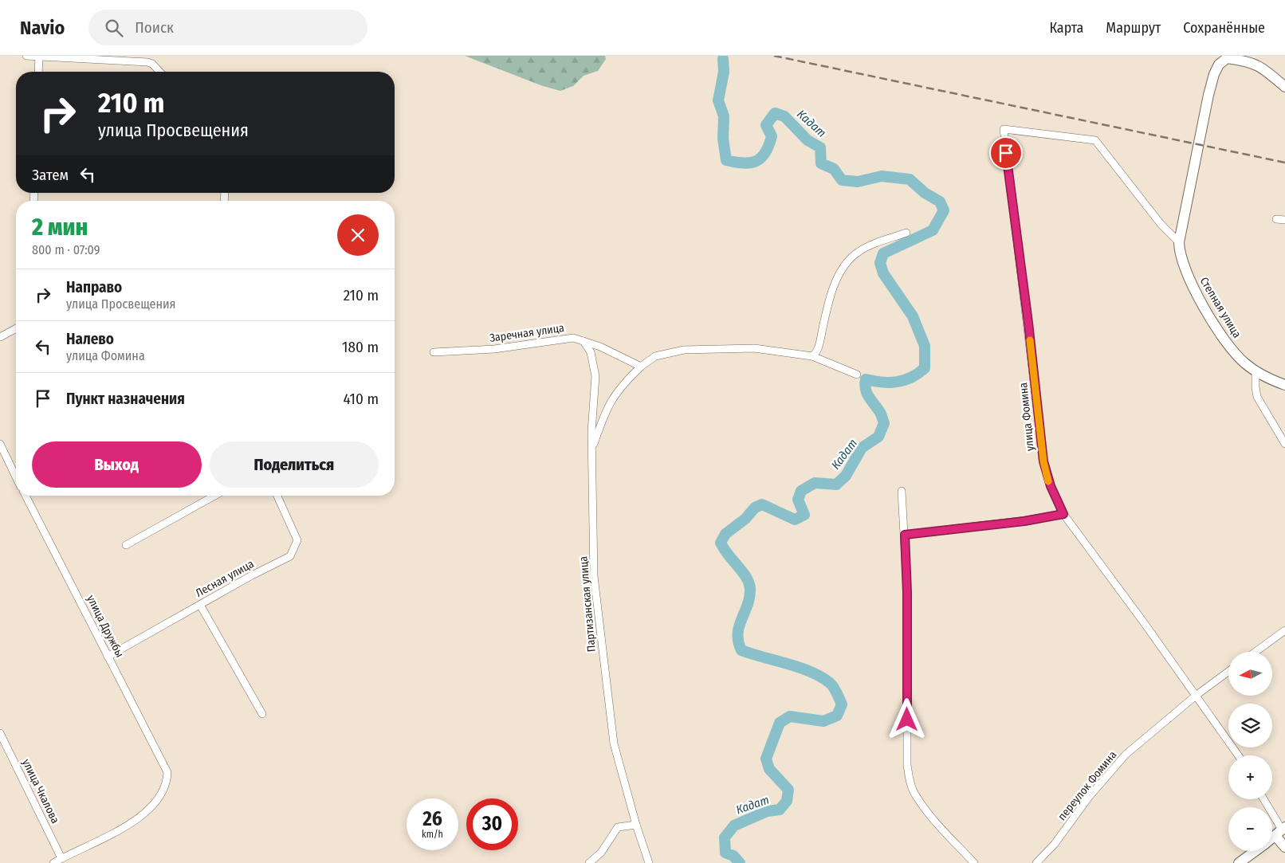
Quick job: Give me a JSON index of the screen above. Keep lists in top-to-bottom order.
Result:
{
  "streets": {
    "street": [
      "Степная улица",
      "Заречная улица",
      "улица Фомина",
      "Лесная улица",
      "Партизанская улица",
      "улица Дружбы",
      "переулок Фомина",
      "улица Чкалова"
    ]
  },
  "crossings": [
    ["Степная улица", "улица Фомина"],
    ["Заречная улица", "Партизанская улица"],
    ["улица Фомина", "переулок Фомина"],
    ["Лесная улица", "улица Дружбы"],
    ["улица Дружбы", "улица Чкалова"]
  ],
  "water": ["Кадат"],
  "north": "left",
  "page": {
    "header": "Navio",
    "search": "Поиск",
    "nav": ["Карта", "Маршрут", "Сохранённые"],
    "turn": ["210 m", "улица Просвещения"],
    "then": "Затем",
    "heading": ["2 мин", "800 m · 07:09"],
    "list": [
      {
        "name": "Направо",
        "note": "улица Просвещения",
        "value": "210 m"
      },
      {
        "name": "Налево",
        "note": "улица Фомина",
        "value": "180 m"
      },
      {
        "name": "Пункт назначения",
        "value": "410 m"
      }
    ],
    "buttons": ["Выход", "Поделиться"],
    "map_buttons": ["+", "−"],
    "speed": "26 km/h",
    "limit": "30"
  }
}
